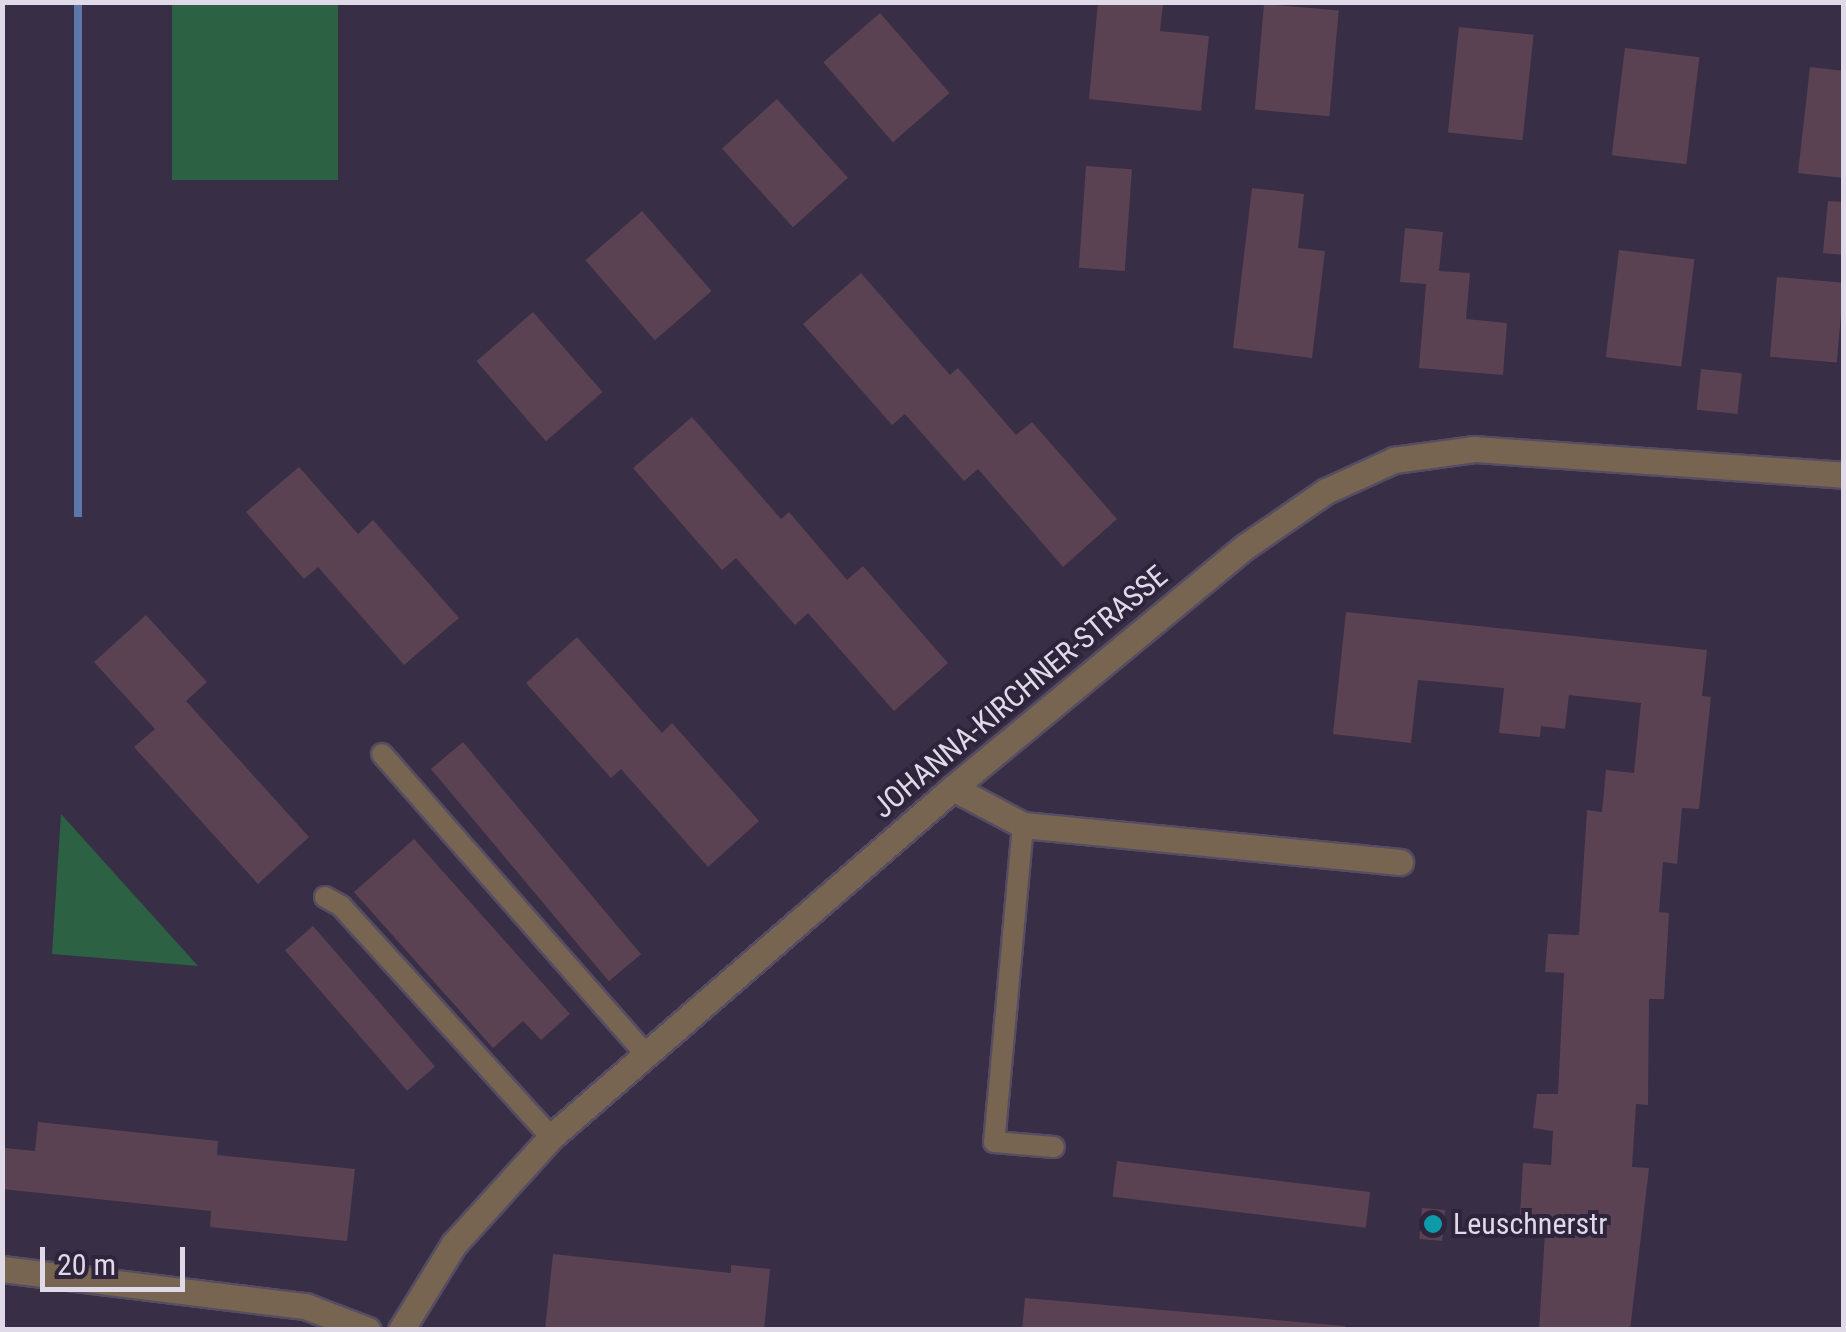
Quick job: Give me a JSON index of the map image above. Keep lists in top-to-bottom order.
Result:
{
  "streets": {
    "street": ["JOHANNA-KIRCHNER-STRASSE"]
  },
  "places": ["Leuschnerstr"],
  "scale_bar": "20 m"
}
